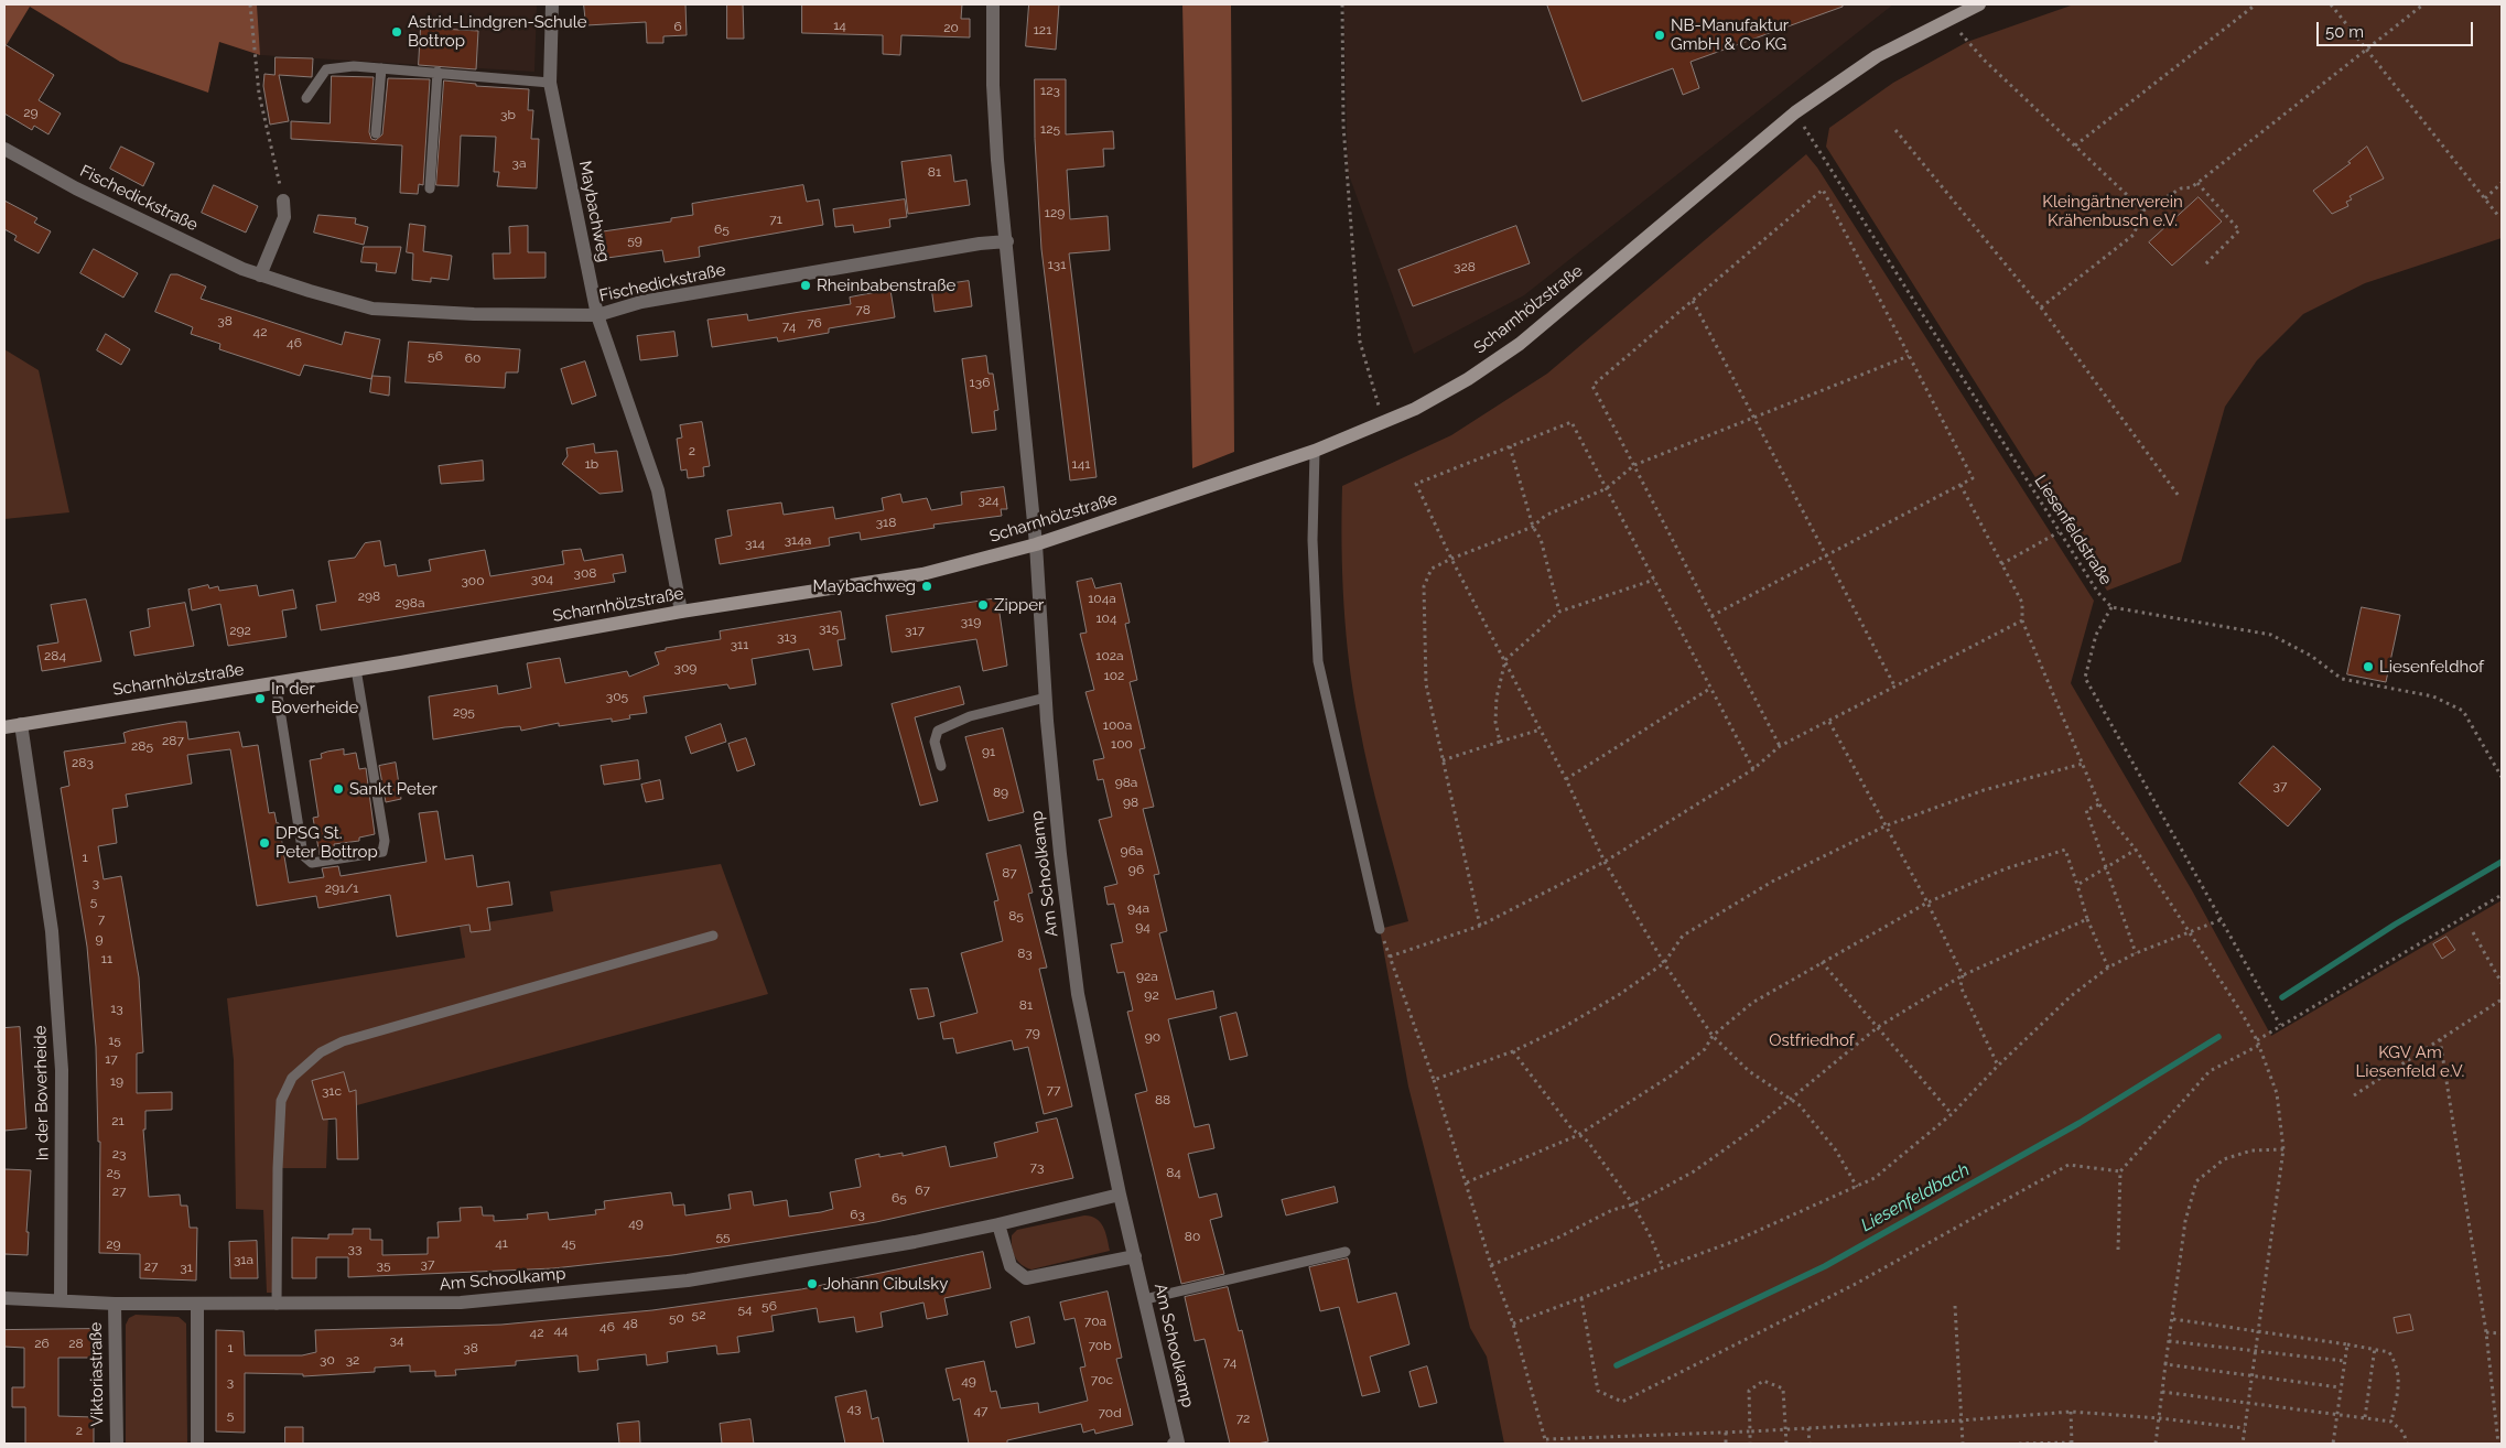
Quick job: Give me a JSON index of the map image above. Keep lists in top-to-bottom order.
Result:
{
  "streets": {
    "main road": ["Scharnhölzstraße"],
    "street": [
      "Fischedickstraße",
      "Maybachweg",
      "Am Schoolkamp",
      "In der Boverheide",
      "Viktoriastraße"
    ],
    "path": ["Liesenfeldstraße"]
  },
  "crossings": [
    ["Fischedickstraße", "Maybachweg"],
    ["Maybachweg", "Scharnhölzstraße"],
    ["Scharnhölzstraße", "Liesenfeldstraße"],
    ["Scharnhölzstraße", "Am Schoolkamp"],
    ["Scharnhölzstraße", "In der Boverheide"],
    ["Am Schoolkamp", "In der Boverheide"],
    ["Am Schoolkamp", "Viktoriastraße"]
  ],
  "water": ["Liesenfeldbach"],
  "parks": ["Kleingärtnerverein Krähenbusch e.V.", "Ostfriedhof", "KGV Am Liesenfeld e.V."],
  "places": [
    "Astrid-Lindgren-Schule Bottrop",
    "NB-Manufaktur GmbH & Co KG",
    "Rheinbabenstraße",
    "Maybachweg",
    "Zipper",
    "Liesenfeldhof",
    "In der Boverheide",
    "Sankt Peter",
    "DPSG St. Peter Bottrop",
    "Johann Cibulsky"
  ],
  "house_numbers": [
    "14",
    "6",
    "20",
    "121",
    "123",
    "29",
    "3b",
    "125",
    "3a",
    "81",
    "129",
    "71",
    "65",
    "59",
    "131",
    "328",
    "78",
    "38",
    "76",
    "74",
    "42",
    "46",
    "56",
    "60",
    "136",
    "2",
    "1b",
    "141",
    "324",
    "318",
    "314a",
    "314",
    "308",
    "304",
    "300",
    "298",
    "104a",
    "298a",
    "104",
    "319",
    "315",
    "292",
    "317",
    "313",
    "311",
    "284",
    "102a",
    "309",
    "102",
    "305",
    "295",
    "100a",
    "287",
    "100",
    "285",
    "91",
    "283",
    "98a",
    "37",
    "89",
    "98",
    "96a",
    "1",
    "96",
    "87",
    "3",
    "291/1",
    "5",
    "94a",
    "85",
    "7",
    "94",
    "9",
    "83",
    "11",
    "92a",
    "92",
    "81",
    "13",
    "79",
    "90",
    "15",
    "17",
    "19",
    "77",
    "31c",
    "88",
    "21",
    "23",
    "73",
    "25",
    "84",
    "67",
    "27",
    "65",
    "63",
    "49",
    "55",
    "80",
    "41",
    "45",
    "29",
    "33",
    "31a",
    "37",
    "35",
    "27",
    "31",
    "56",
    "54",
    "52",
    "50",
    "70a",
    "48",
    "46",
    "44",
    "42",
    "34",
    "26",
    "28",
    "70b",
    "1",
    "38",
    "30",
    "32",
    "74",
    "70c",
    "49",
    "3",
    "43",
    "47",
    "70d",
    "5",
    "72",
    "2"
  ],
  "scale_bar": "50 m"
}
